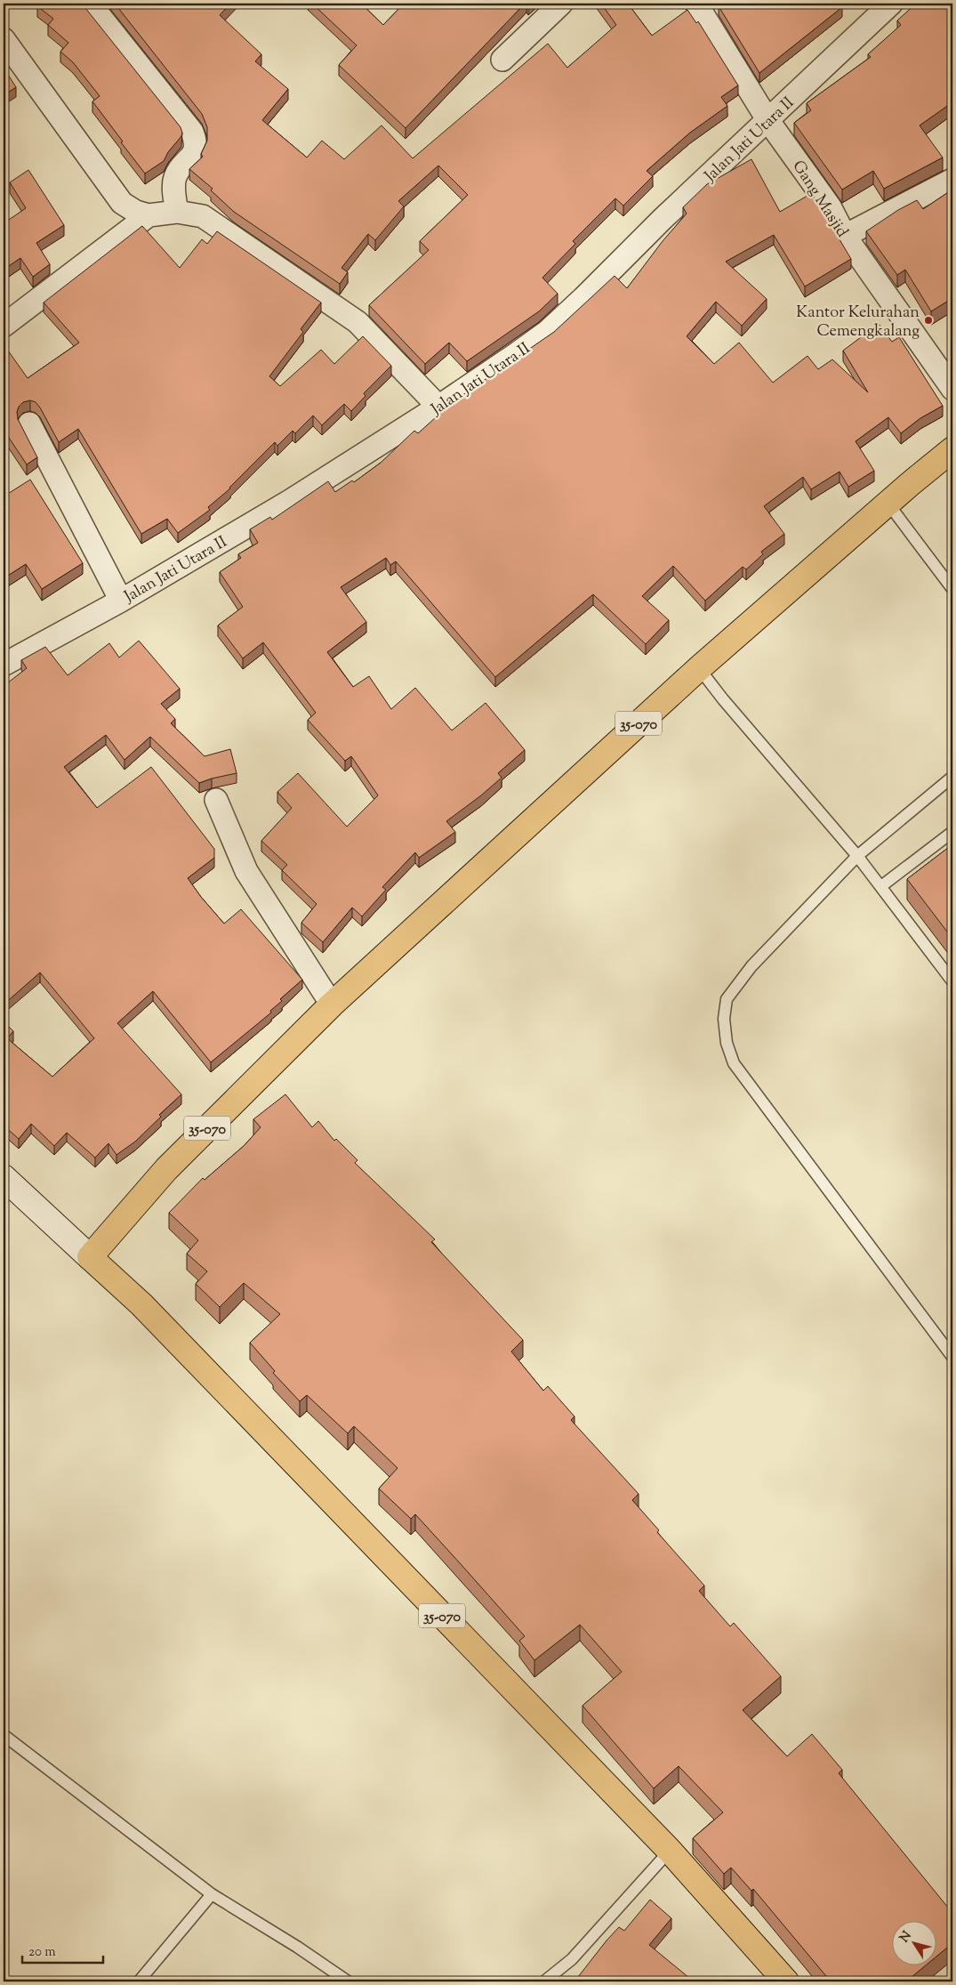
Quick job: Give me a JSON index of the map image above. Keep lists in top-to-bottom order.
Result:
{
  "streets": {
    "main road": ["35-070"],
    "street": ["Jalan Jati Utara II", "Gang Masjid"]
  },
  "crossings": [
    ["Jalan Jati Utara II", "Gang Masjid"]
  ],
  "places": ["Kantor Kelurahan Cemengkalang"],
  "scale_bar": "20 m",
  "north": "top left"
}
